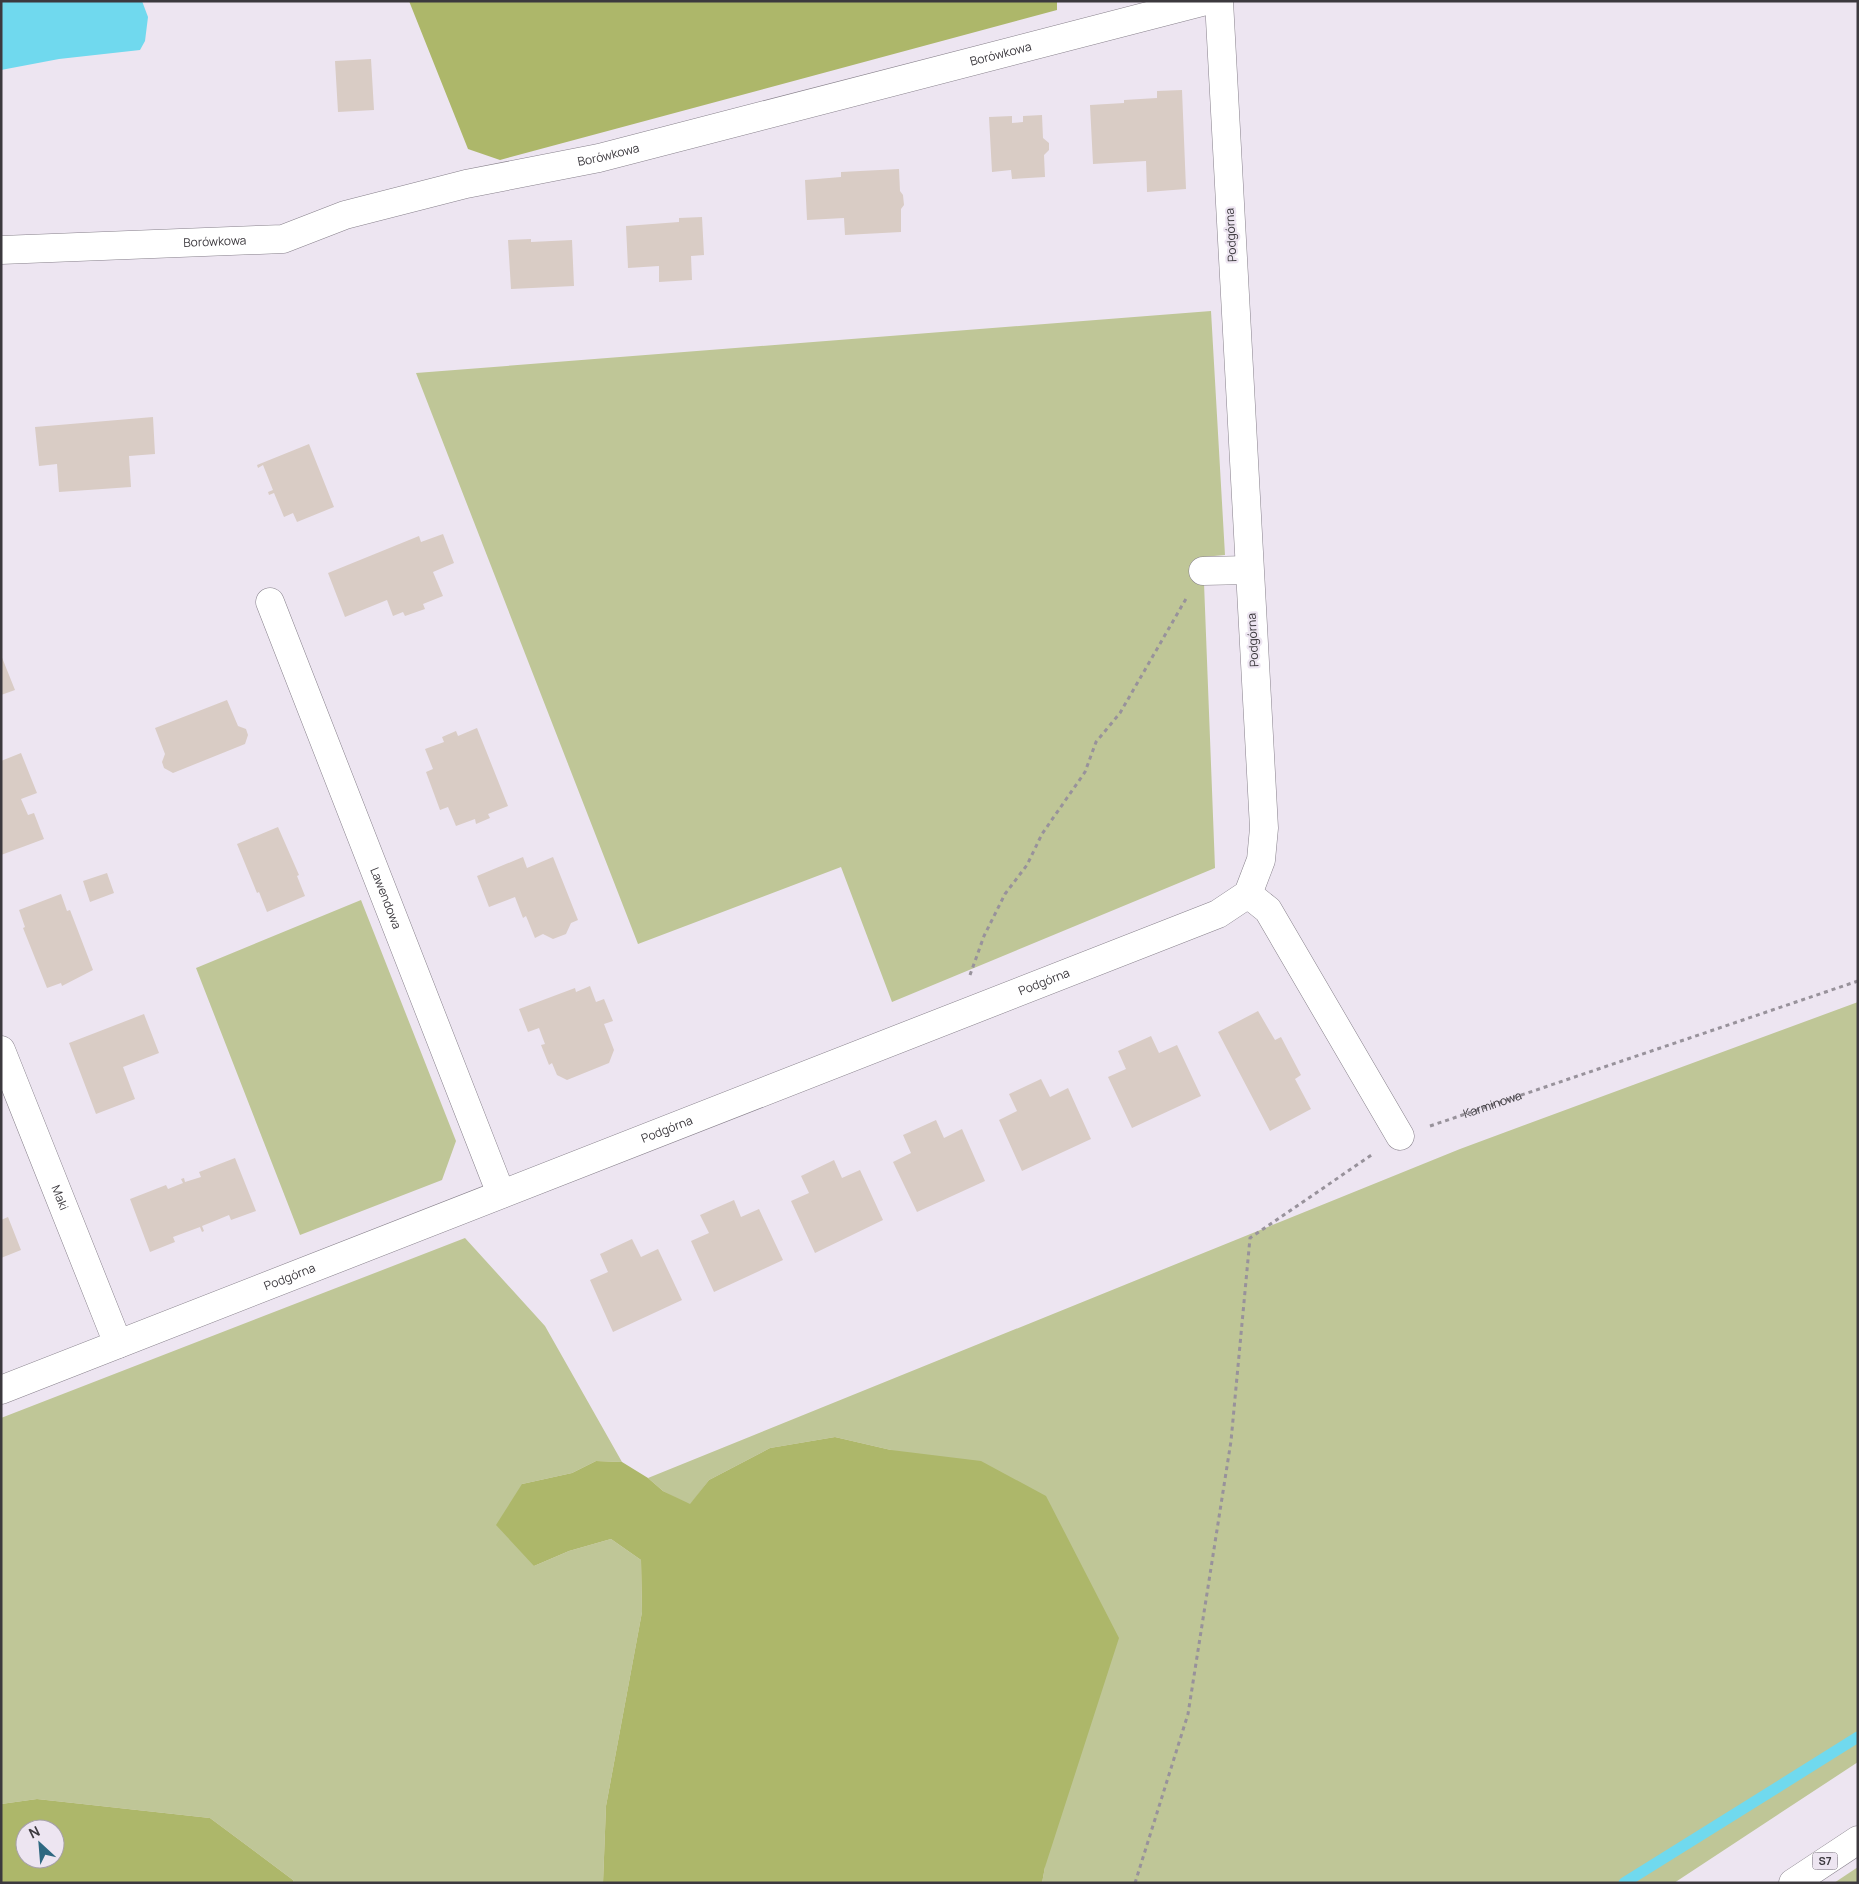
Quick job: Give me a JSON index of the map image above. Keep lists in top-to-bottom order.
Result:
{
  "streets": {
    "main road": [
      "Borówkowa",
      "Podgórna",
      "Lawendowa",
      "Maki",
      "S7"
    ],
    "path": ["Karminowa"]
  },
  "crossings": [
    ["Podgórna", "Lawendowa"],
    ["Podgórna", "Maki"]
  ],
  "north": "top left"
}
